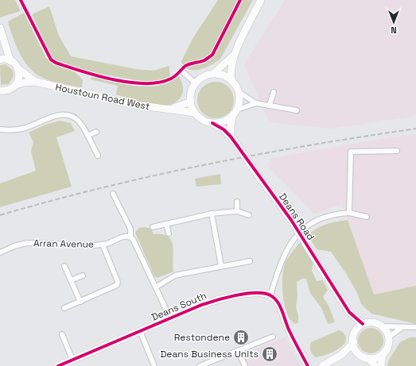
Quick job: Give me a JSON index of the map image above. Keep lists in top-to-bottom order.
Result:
{
  "streets": {
    "street": [
      "Houstoun Road West",
      "Deans Road",
      "Arran Avenue",
      "Deans South"
    ]
  },
  "crossings": [
    ["Houstoun Road West", "Deans Road"]
  ],
  "places": {
    "building": ["Restondene", "Deans Business Units"]
  },
  "north": "bottom"
}
